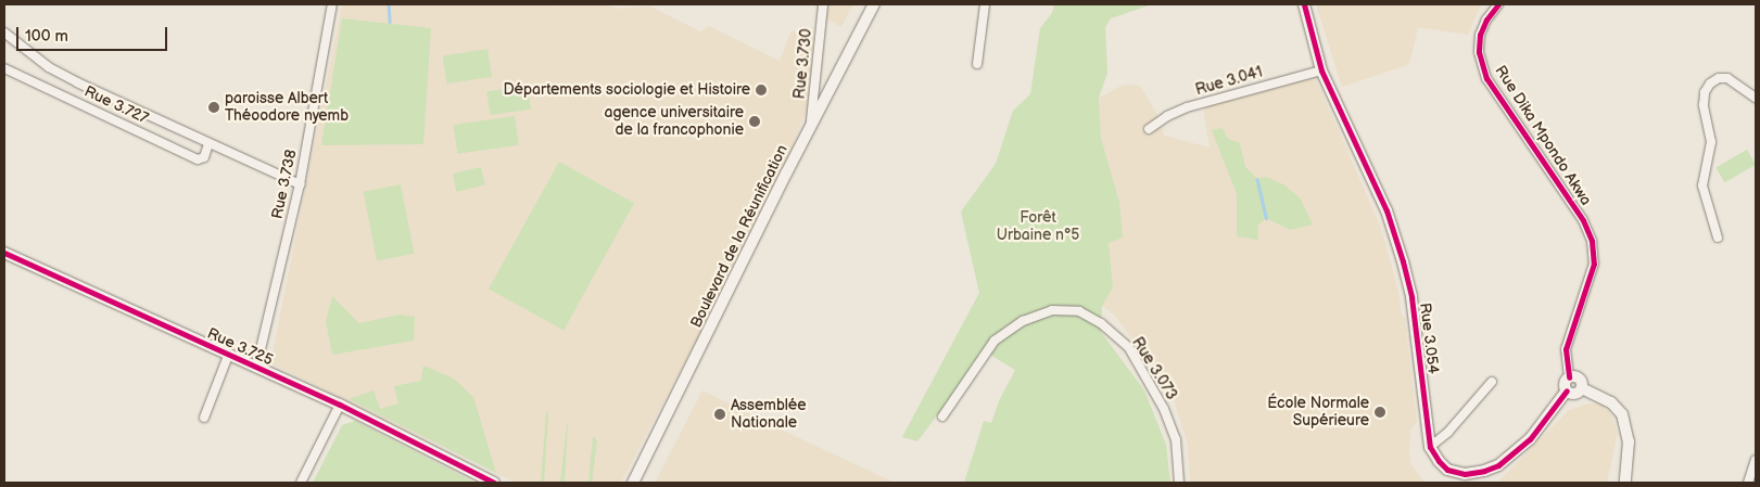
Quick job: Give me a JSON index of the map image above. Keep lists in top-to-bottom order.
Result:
{
  "streets": {
    "street": [
      "Rue 3.730",
      "Rue 3.041",
      "Rue 3.727",
      "Rue Dika Mpondo Akwa",
      "Rue 3.738",
      "Boulevard de la Réunification",
      "Rue 3.054",
      "Rue 3.725",
      "Rue 3.073"
    ]
  },
  "crossings": [
    ["Rue 3.730", "Boulevard de la Réunification"],
    ["Rue 3.041", "Rue 3.054"],
    ["Rue 3.727", "Rue 3.738"],
    ["Rue Dika Mpondo Akwa", "Rue 3.054"],
    ["Rue 3.738", "Rue 3.725"]
  ],
  "parks": ["Forêt Urbaine n°5"],
  "places": [
    "Départements sociologie et Histoire",
    "paroisse Albert Théoodore nyemb",
    "agence universitaire de la francophonie",
    "École Normale Supérieure",
    "Assemblée Nationale"
  ],
  "scale_bar": "100 m"
}
